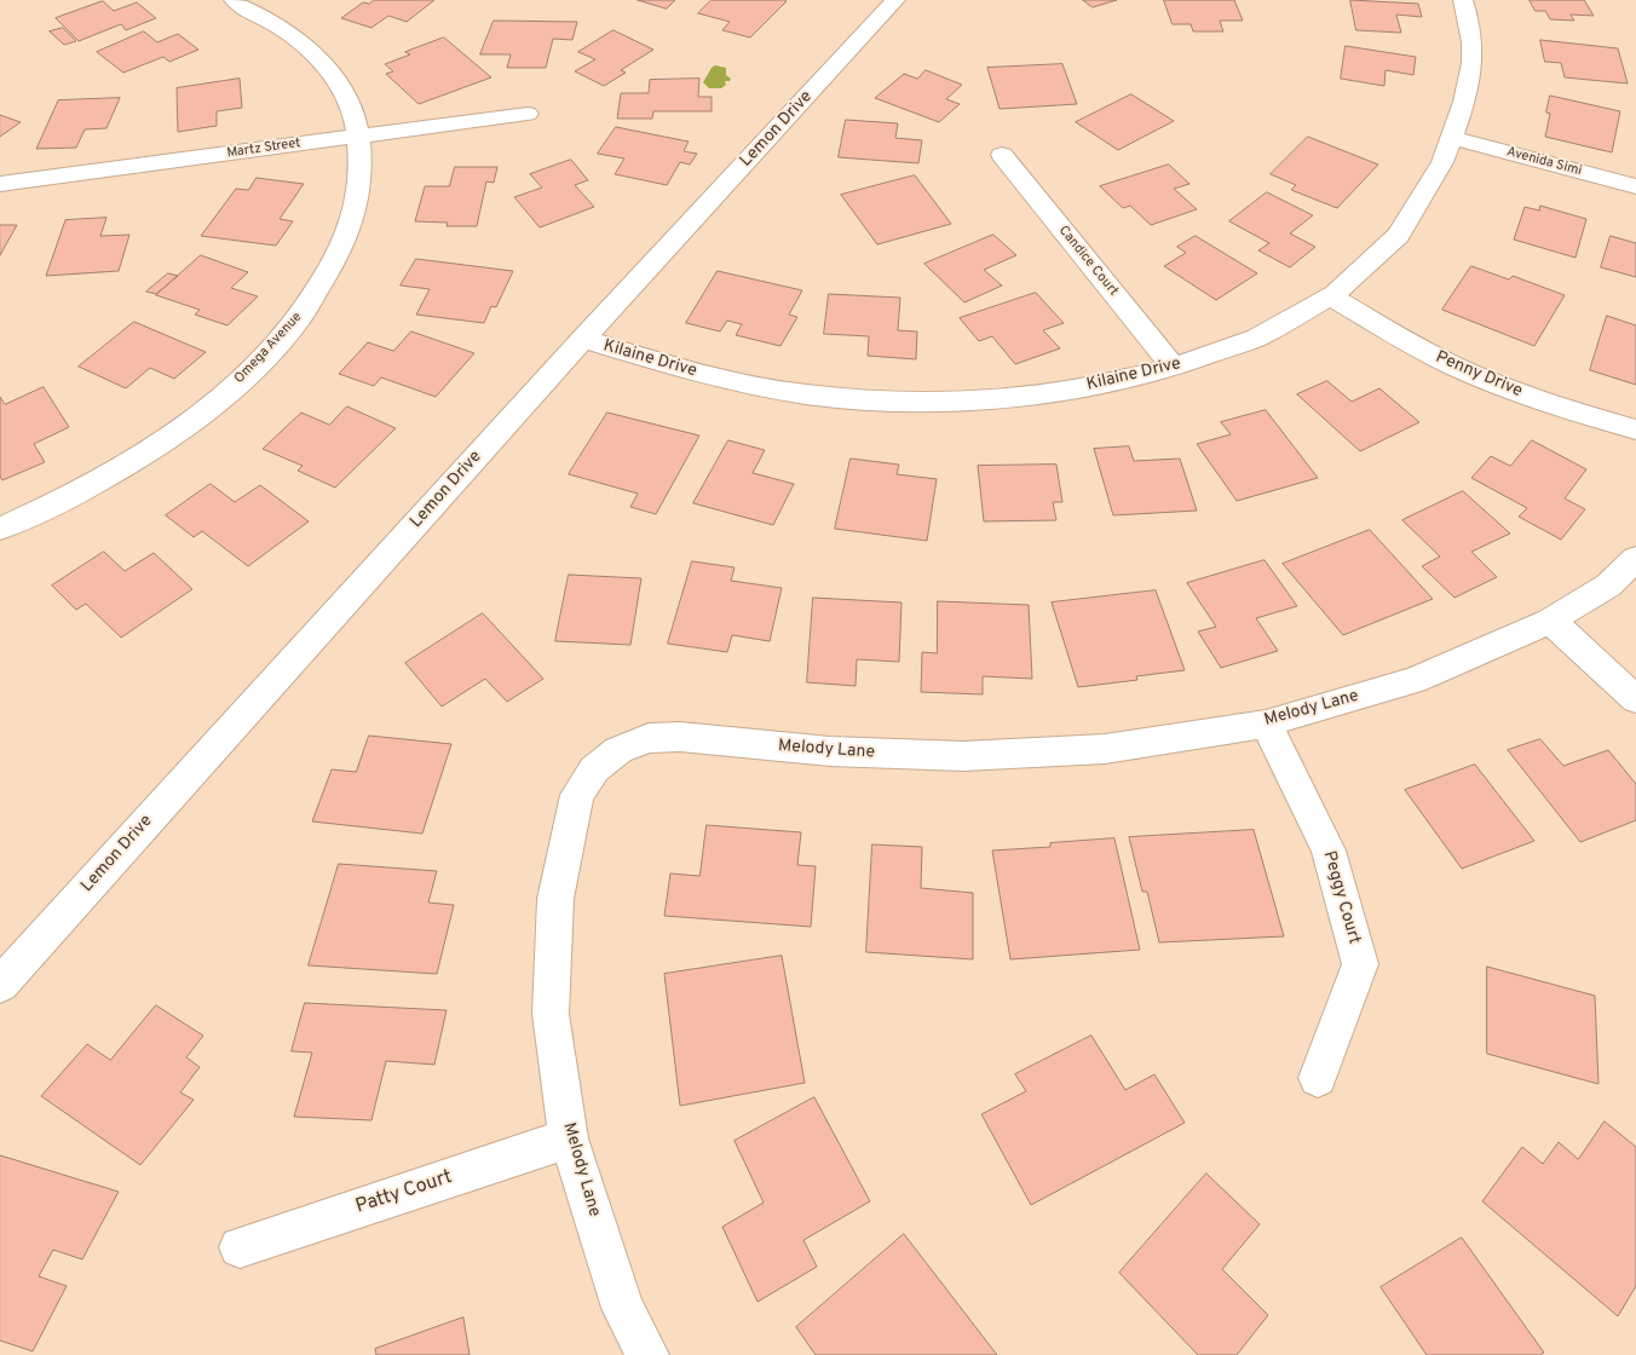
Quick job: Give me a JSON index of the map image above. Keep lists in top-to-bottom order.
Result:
{
  "streets": {
    "street": [
      "Lemon Drive",
      "Martz Street",
      "Avenida Simi",
      "Candice Court",
      "Omega Avenue",
      "Kilaine Drive",
      "Penny Drive",
      "Melody Lane",
      "Peggy Court",
      "Patty Court"
    ]
  },
  "crossings": [
    ["Lemon Drive", "Kilaine Drive"],
    ["Martz Street", "Omega Avenue"],
    ["Avenida Simi", "Kilaine Drive"],
    ["Candice Court", "Kilaine Drive"],
    ["Kilaine Drive", "Penny Drive"],
    ["Melody Lane", "Peggy Court"],
    ["Melody Lane", "Patty Court"]
  ]
}
